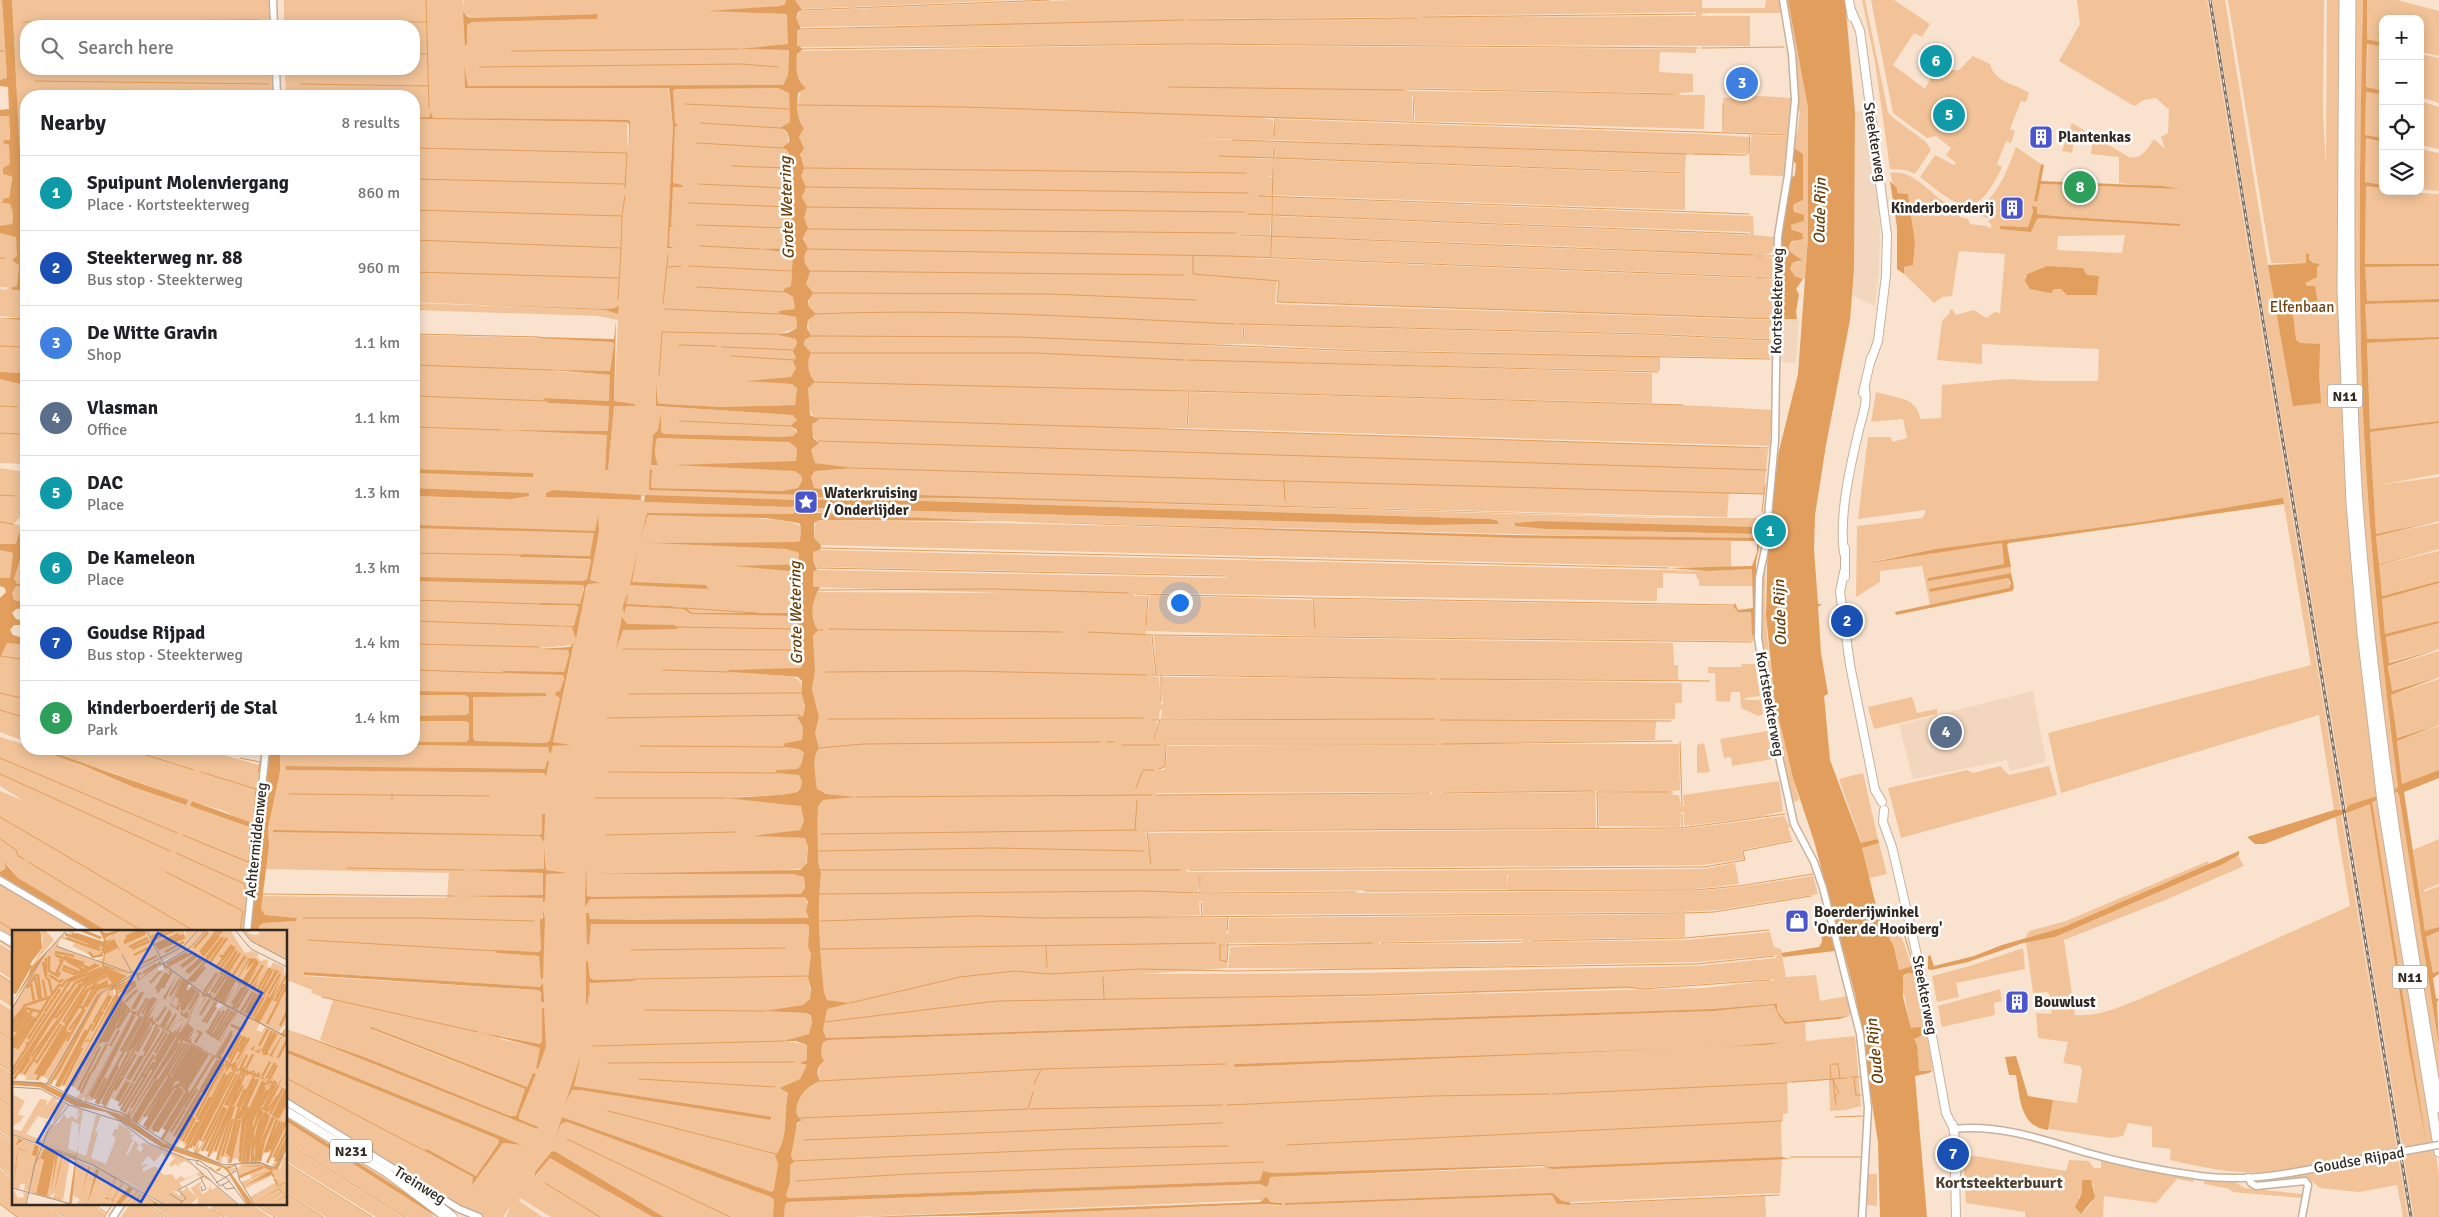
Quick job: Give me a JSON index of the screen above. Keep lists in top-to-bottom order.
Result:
{
  "streets": {
    "highway": ["N11"],
    "main road": ["Steekterweg", "N231"],
    "street": [
      "Kortsteekterweg",
      "Achtermiddenweg",
      "Goudse Rijpad",
      "Treinweg"
    ]
  },
  "crossings": [
    ["Steekterweg", "Goudse Rijpad"]
  ],
  "districts": ["Kortsteekterbuurt"],
  "water": ["Grote Wetering", "Oude Rijn"],
  "parks": ["Elfenbaan"],
  "places": {
    "building": ["Plantenkas", "Kinderboerderij", "Bouwlust"],
    "place": ["Waterkruising / Onderlijder"],
    "shop": ["Boerderijwinkel 'Onder de Hooiberg'"]
  },
  "page": {
    "map_buttons": ["+", "−"],
    "search": "Search here",
    "pins": [
      "6",
      "3",
      "5",
      "8",
      "1",
      "2",
      "4",
      "7"
    ],
    "heading": ["Nearby", "8 results"],
    "list": [
      {
        "mark": "1",
        "name": "Spuipunt Molenviergang",
        "note": "Place · Kortsteekterweg",
        "value": "860 m"
      },
      {
        "mark": "2",
        "name": "Steekterweg nr. 88",
        "note": "Bus stop · Steekterweg",
        "value": "960 m"
      },
      {
        "mark": "3",
        "name": "De Witte Gravin",
        "note": "Shop",
        "value": "1.1 km"
      },
      {
        "mark": "4",
        "name": "Vlasman",
        "note": "Office",
        "value": "1.1 km"
      },
      {
        "mark": "5",
        "name": "DAC",
        "note": "Place",
        "value": "1.3 km"
      },
      {
        "mark": "6",
        "name": "De Kameleon",
        "note": "Place",
        "value": "1.3 km"
      },
      {
        "mark": "7",
        "name": "Goudse Rijpad",
        "note": "Bus stop · Steekterweg",
        "value": "1.4 km"
      },
      {
        "mark": "8",
        "name": "kinderboerderij de Stal",
        "note": "Park",
        "value": "1.4 km"
      }
    ]
  }
}
